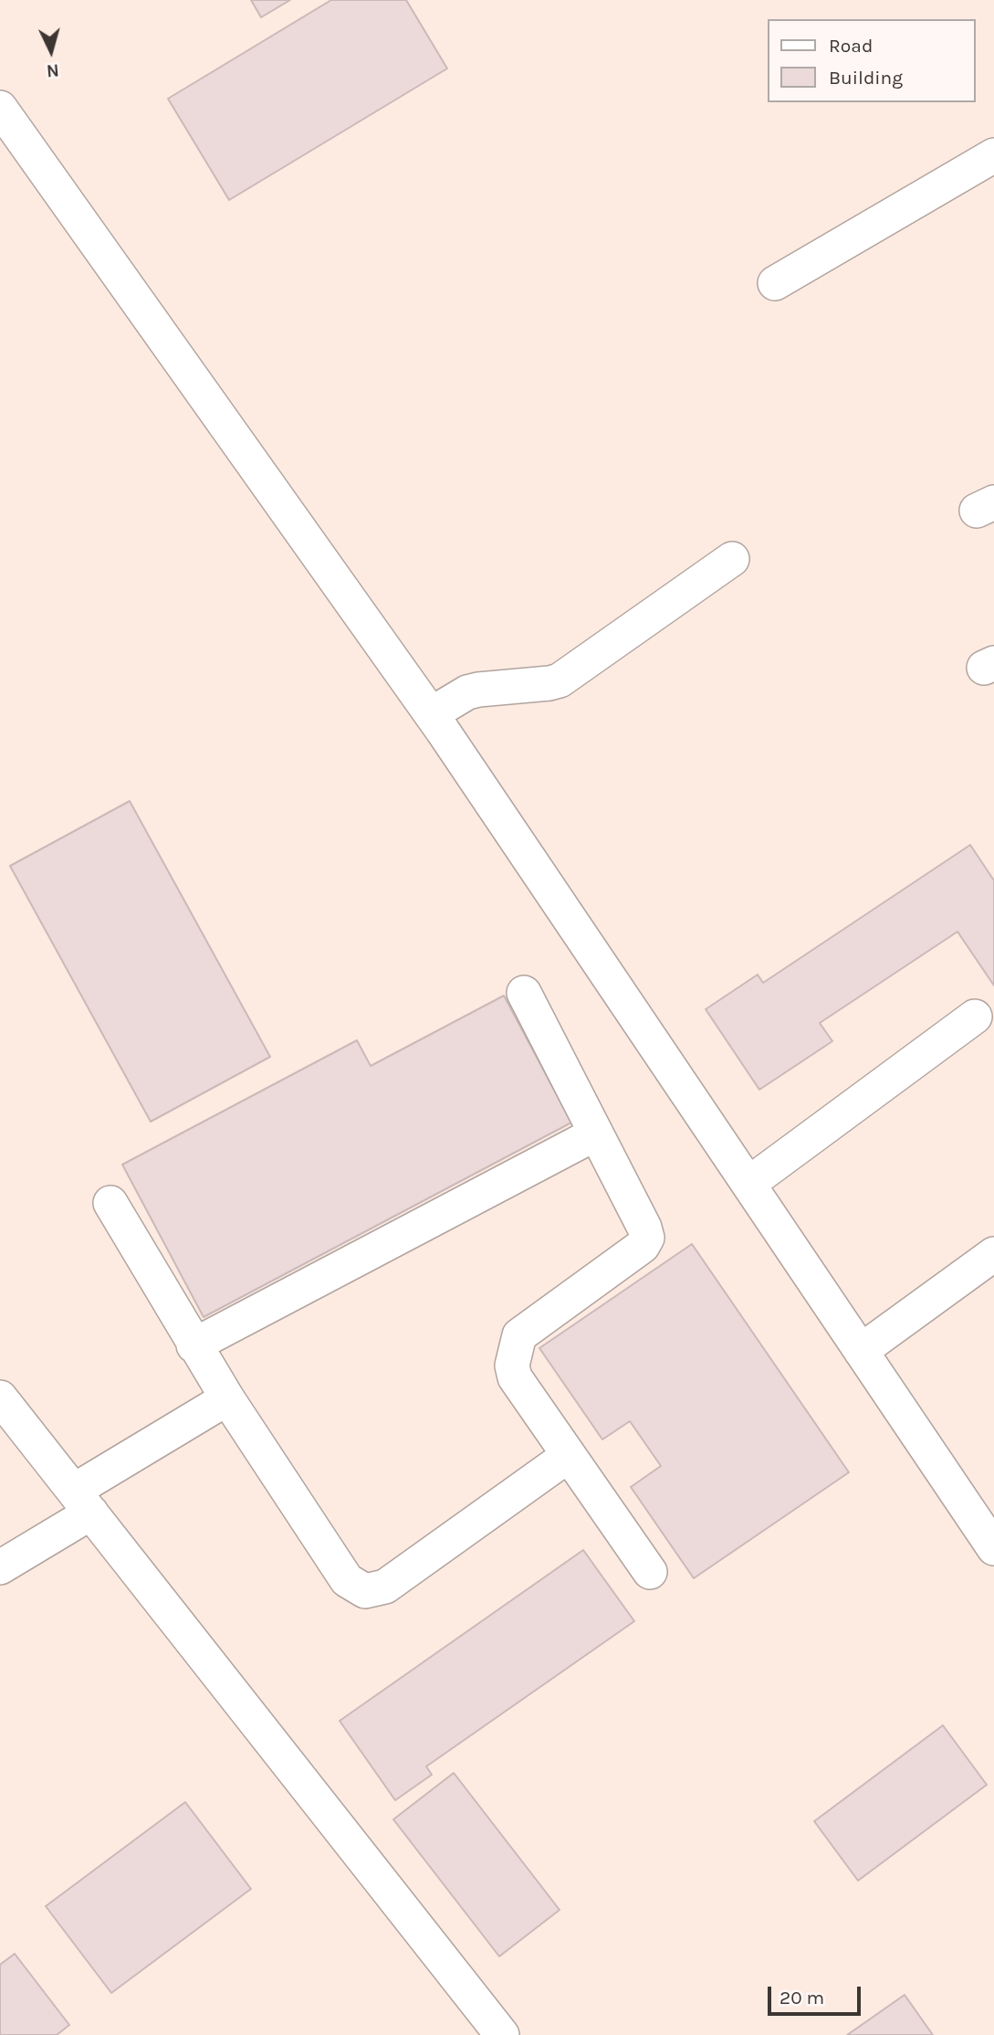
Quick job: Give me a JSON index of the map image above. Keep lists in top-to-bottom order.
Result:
{
  "legend": ["Road", "Building"],
  "scale_bar": "20 m",
  "north": "bottom"
}
